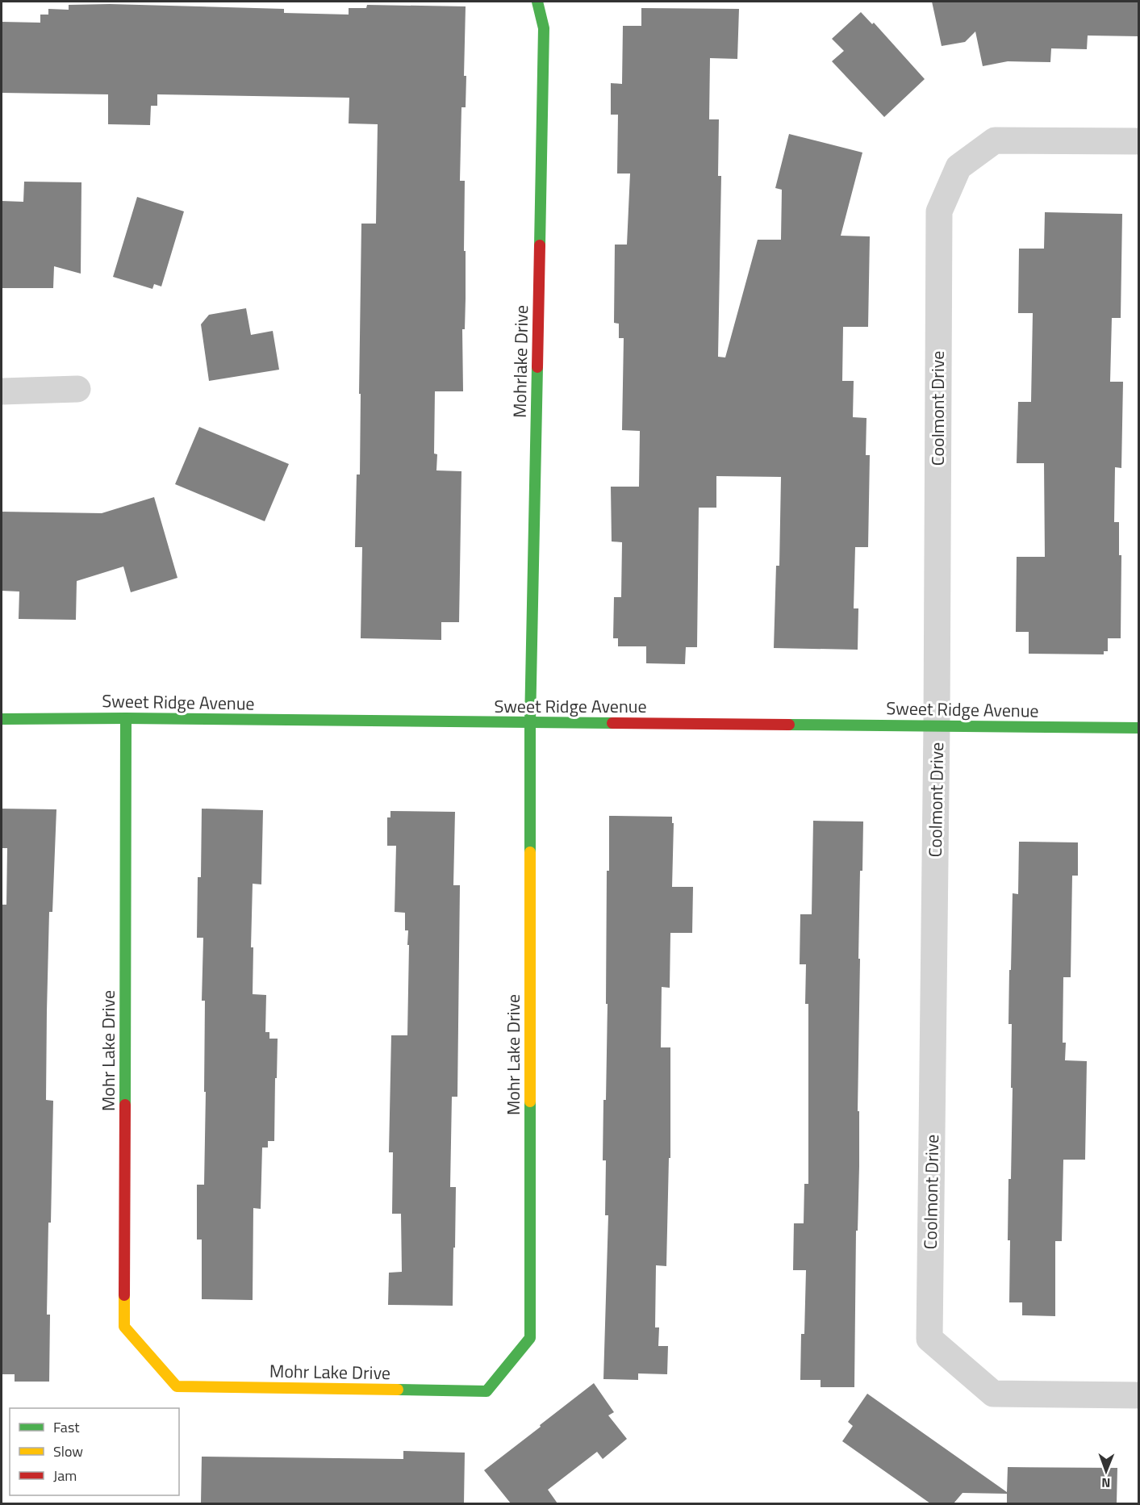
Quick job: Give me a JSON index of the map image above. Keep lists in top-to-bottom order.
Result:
{
  "streets": {
    "street": [
      "Mohrlake Drive",
      "Coolmont Drive",
      "Sweet Ridge Avenue",
      "Mohr Lake Drive"
    ]
  },
  "crossings": [
    ["Mohrlake Drive", "Sweet Ridge Avenue"],
    ["Mohrlake Drive", "Mohr Lake Drive"],
    ["Coolmont Drive", "Sweet Ridge Avenue"],
    ["Sweet Ridge Avenue", "Mohr Lake Drive"]
  ],
  "legend": ["Fast", "Slow", "Jam"],
  "north": "bottom"
}
